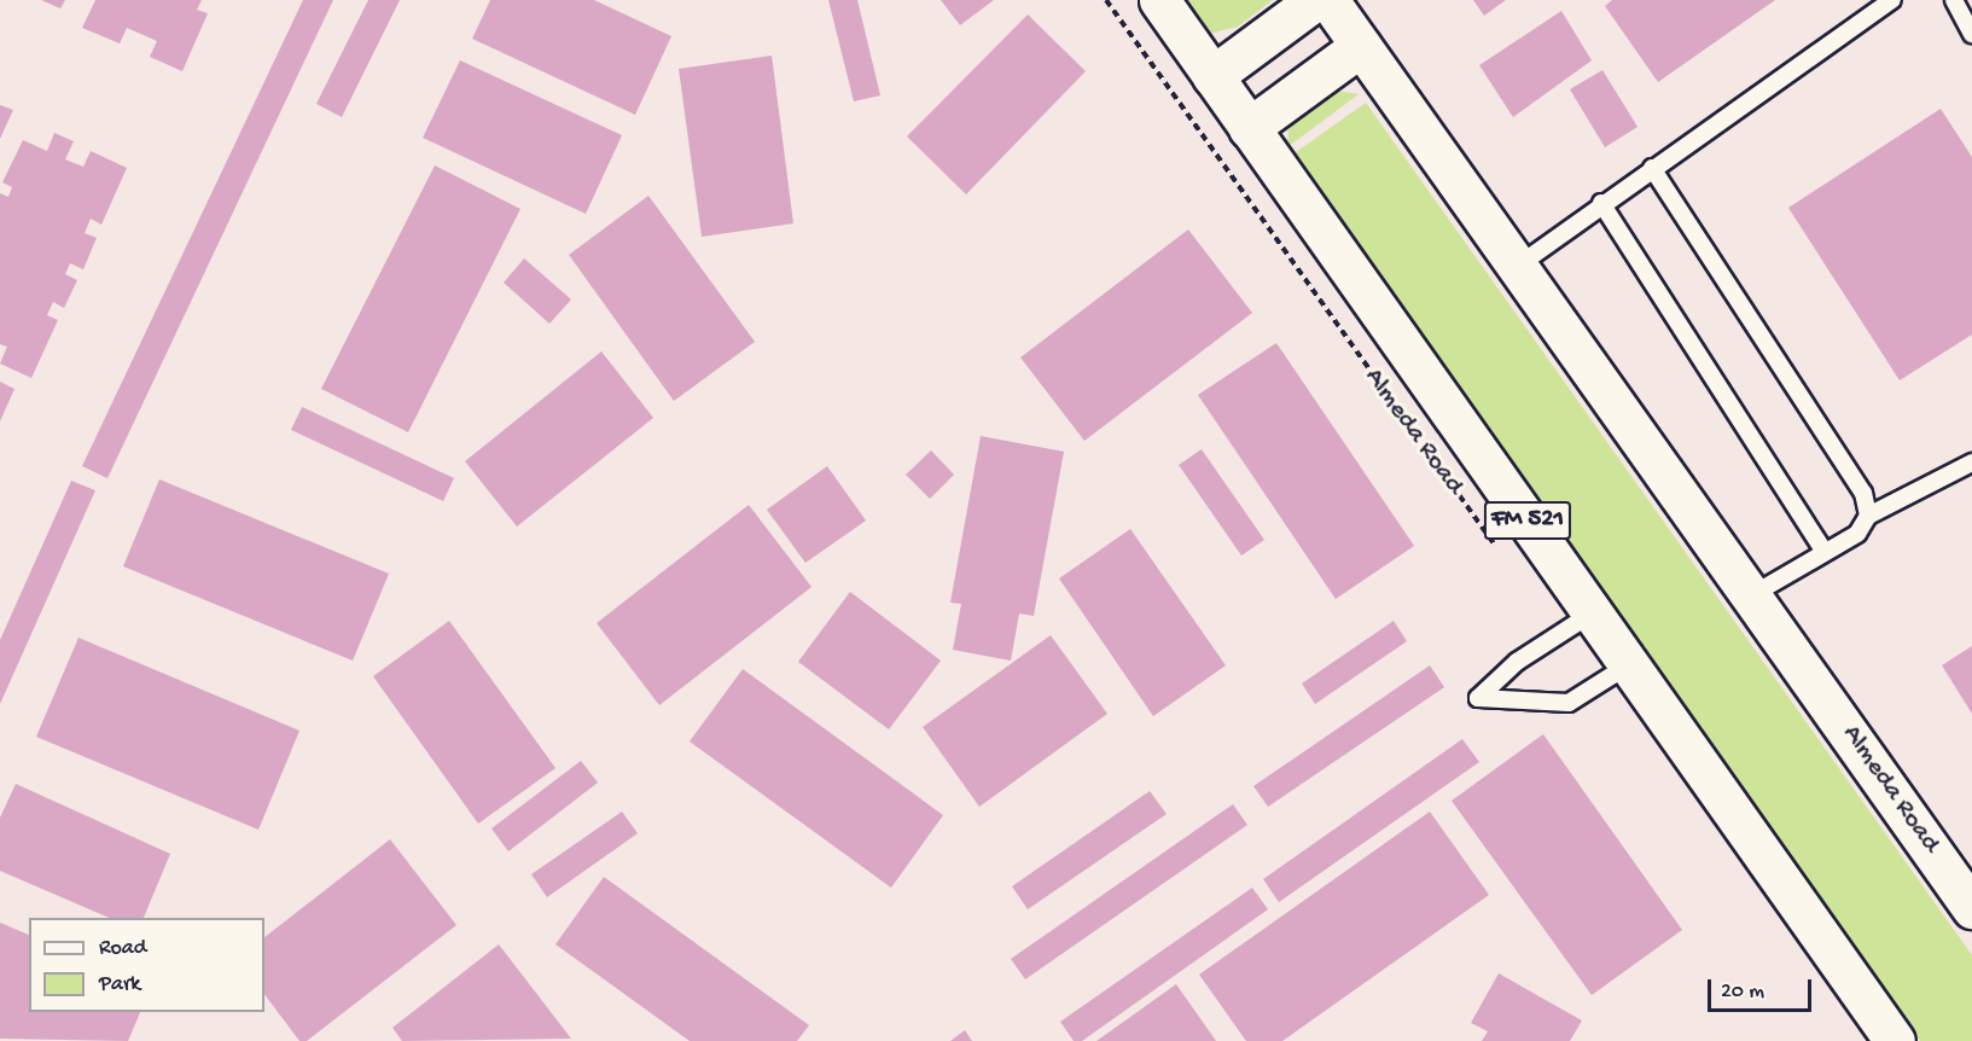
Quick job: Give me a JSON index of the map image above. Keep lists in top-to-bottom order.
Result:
{
  "streets": {
    "main road": ["Almeda Road", "FM 521"]
  },
  "legend": ["Road", "Park"],
  "scale_bar": "20 m"
}
